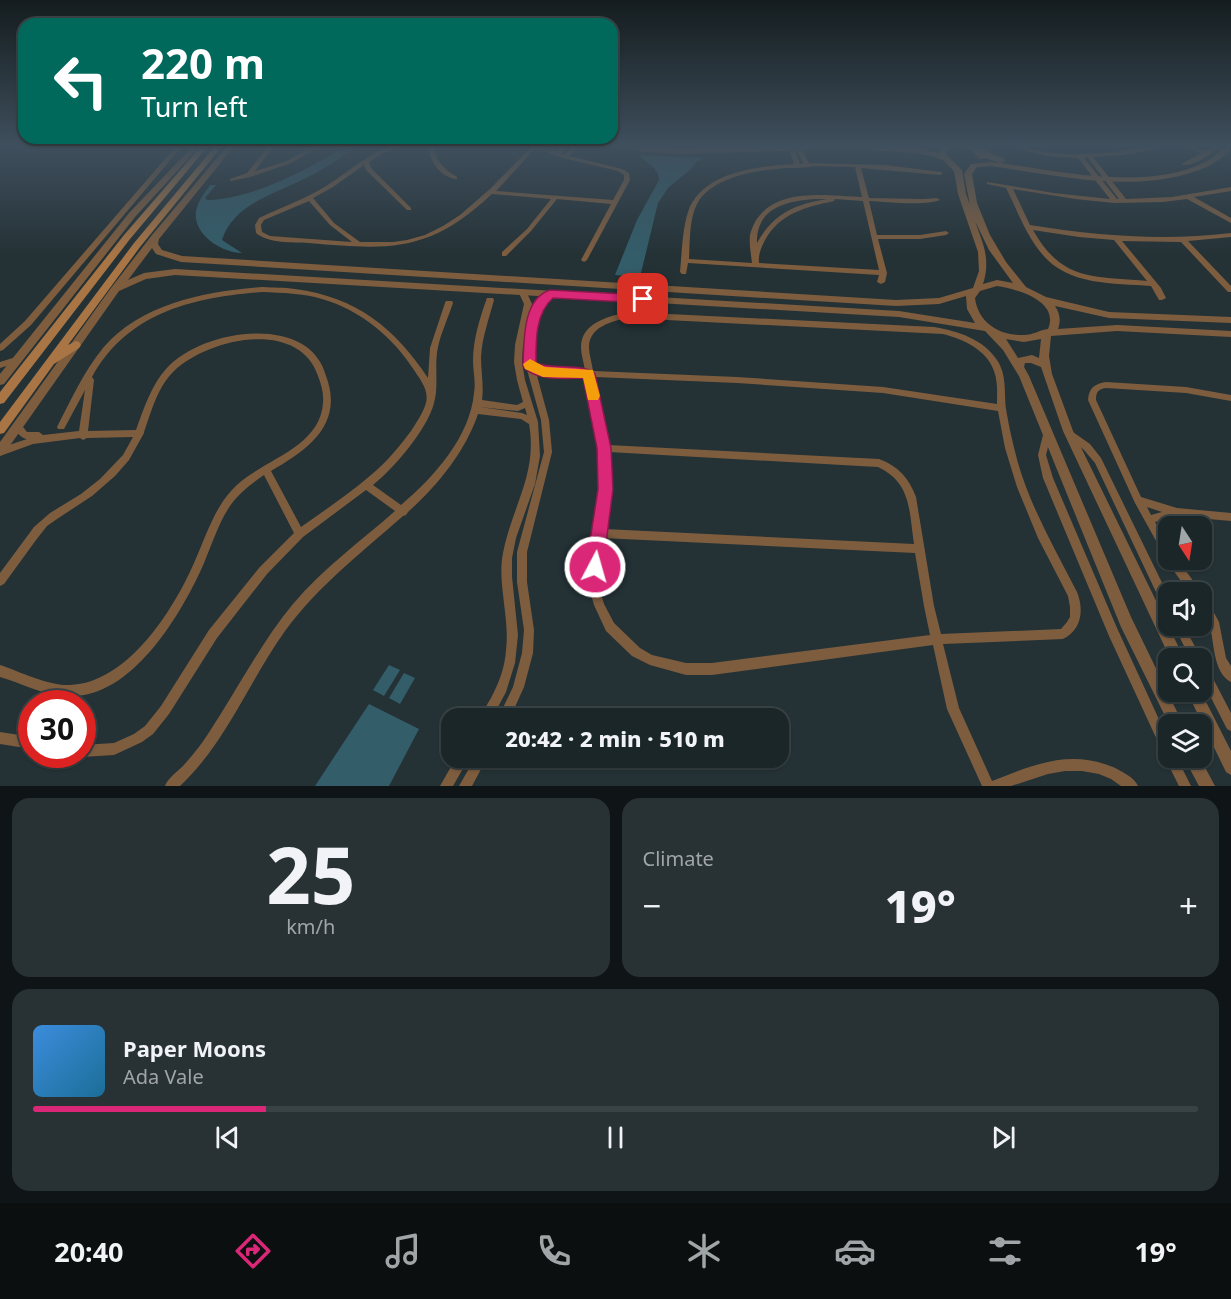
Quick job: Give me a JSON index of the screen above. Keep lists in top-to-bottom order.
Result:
{
  "north": "bottom",
  "page": {
    "turn": ["220 m", "Turn left"],
    "limit": "30",
    "trip": "20:42 · 2 min · 510 m",
    "tile": [
      ["25", "km/h"],
      "Climate"
    ],
    "heat": ["−", "19°", "+"],
    "song": ["Paper Moons", "Ada Vale"],
    "tabs": ["20:40", "19°"]
  }
}
